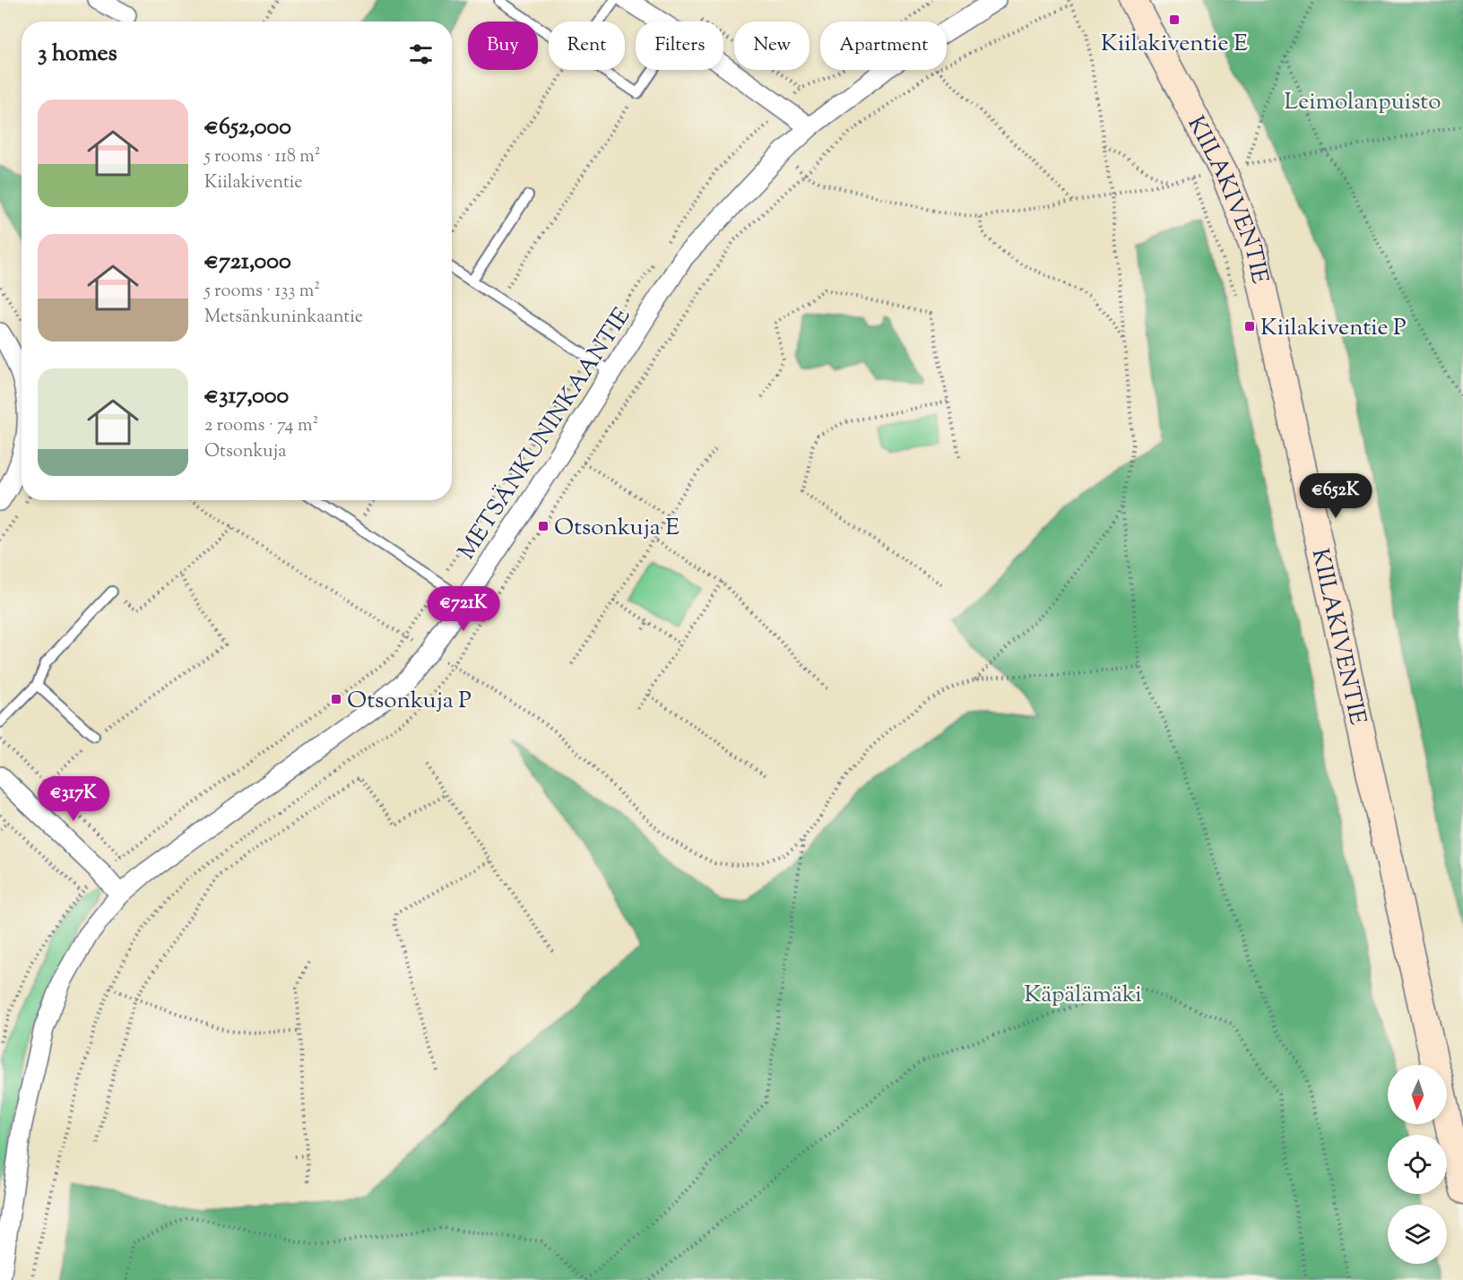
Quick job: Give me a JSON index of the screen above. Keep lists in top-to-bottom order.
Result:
{
  "streets": {
    "street": ["KIILAKIVENTIE", "METSÄNKUNINKAANTIE"]
  },
  "parks": ["Leimolanpuisto", "Käpälämäki"],
  "places": {
    "transit": [
      "Kiilakiventie E",
      "Kiilakiventie P",
      "Otsonkuja E",
      "Otsonkuja P"
    ]
  },
  "north": "bottom",
  "page": {
    "chip": [
      "Buy",
      "Rent",
      "Filters",
      "New",
      "Apartment"
    ],
    "heading": "3 homes",
    "list": [
      {
        "name": "€652,000",
        "note": "5 rooms · 118 m² · Kiilakiventie"
      },
      {
        "name": "€721,000",
        "note": "5 rooms · 133 m² · Metsänkuninkaantie"
      },
      {
        "name": "€317,000",
        "note": "2 rooms · 74 m² · Otsonkuja"
      }
    ],
    "price": ["€652K", "€721K", "€317K"]
  }
}
